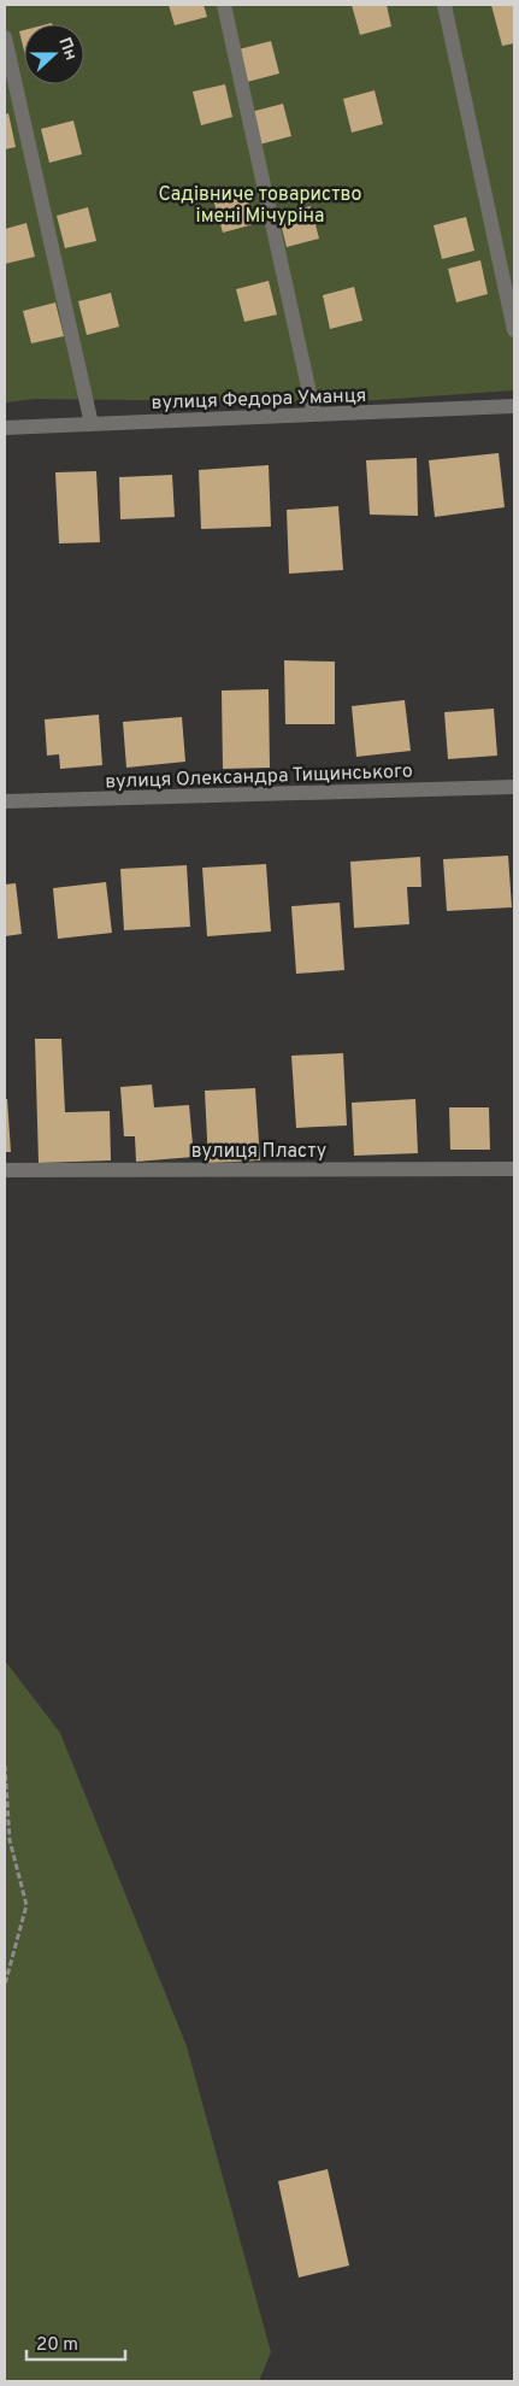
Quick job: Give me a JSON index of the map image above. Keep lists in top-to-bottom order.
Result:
{
  "streets": {
    "street": ["вулиця Федора Уманця", "вулиця Олександра Тищинського", "вулиця Пласту"]
  },
  "parks": ["Садівниче товариство імені Мічуріна"],
  "scale_bar": "20 m",
  "north": "right"
}
